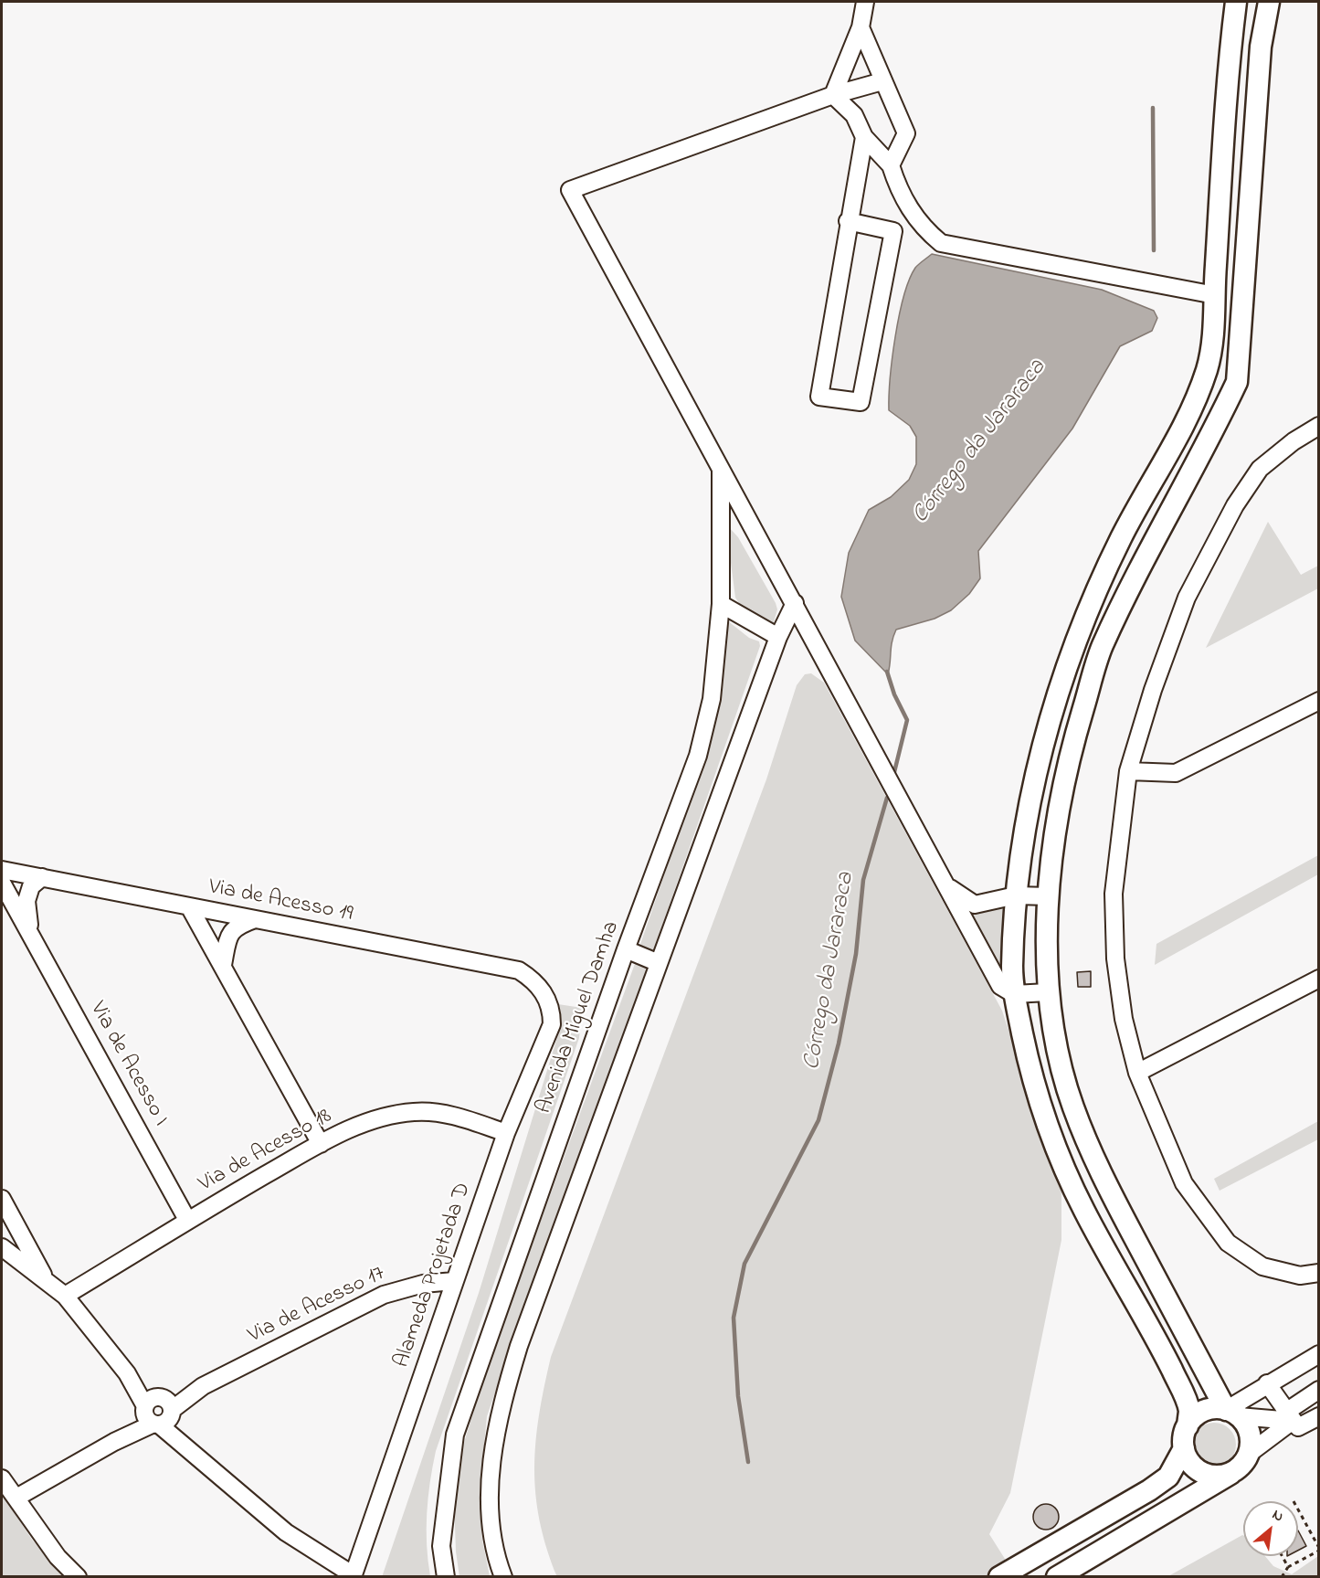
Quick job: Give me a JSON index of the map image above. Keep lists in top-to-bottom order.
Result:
{
  "streets": {
    "street": [
      "Via de Acesso 19",
      "Avenida Miguel Damha",
      "Via de Acesso I",
      "Via de Acesso 18",
      "Alameda Projetada D",
      "Via de Acesso 17"
    ]
  },
  "crossings": [
    ["Via de Acesso 19", "Via de Acesso I"],
    ["Via de Acesso 19", "Alameda Projetada D"],
    ["Via de Acesso I", "Via de Acesso 18"],
    ["Via de Acesso 18", "Alameda Projetada D"],
    ["Alameda Projetada D", "Via de Acesso 17"]
  ],
  "water": ["Córrego da Jararaca"],
  "north": "top right"
}
